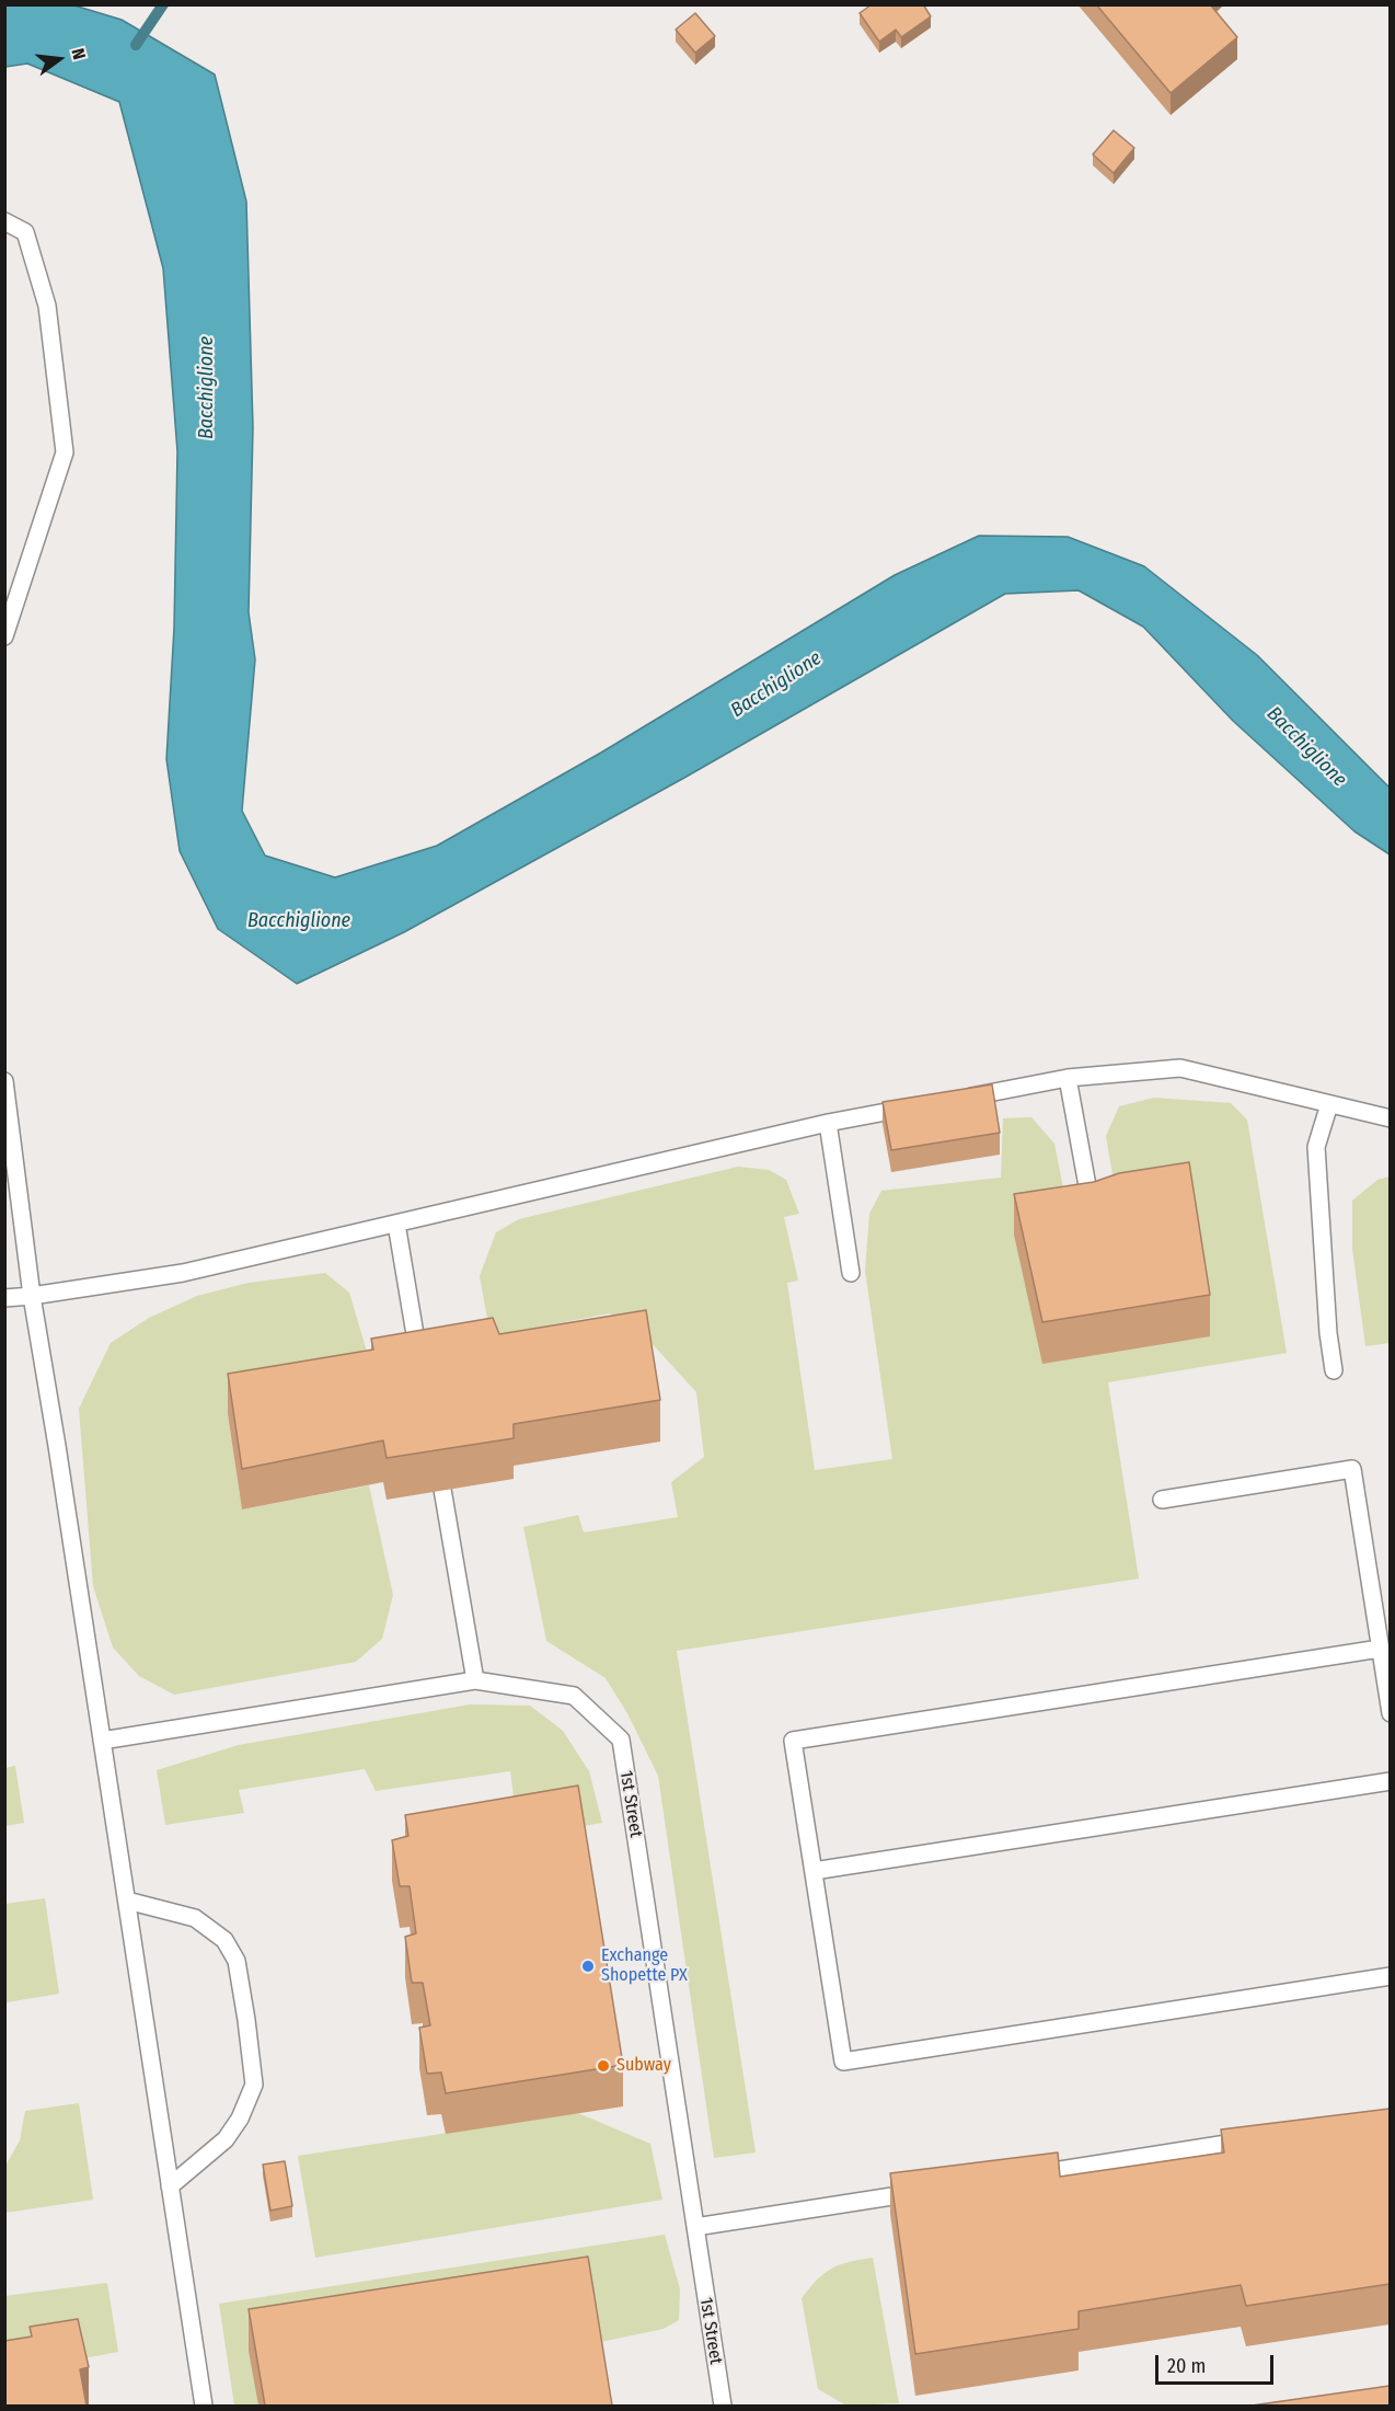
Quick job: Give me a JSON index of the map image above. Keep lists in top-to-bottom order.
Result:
{
  "streets": {
    "lane": ["1st Street"]
  },
  "water": ["Bacchiglione"],
  "places": ["Exchange Shopette PX", "Subway"],
  "scale_bar": "20 m",
  "north": "right"
}
